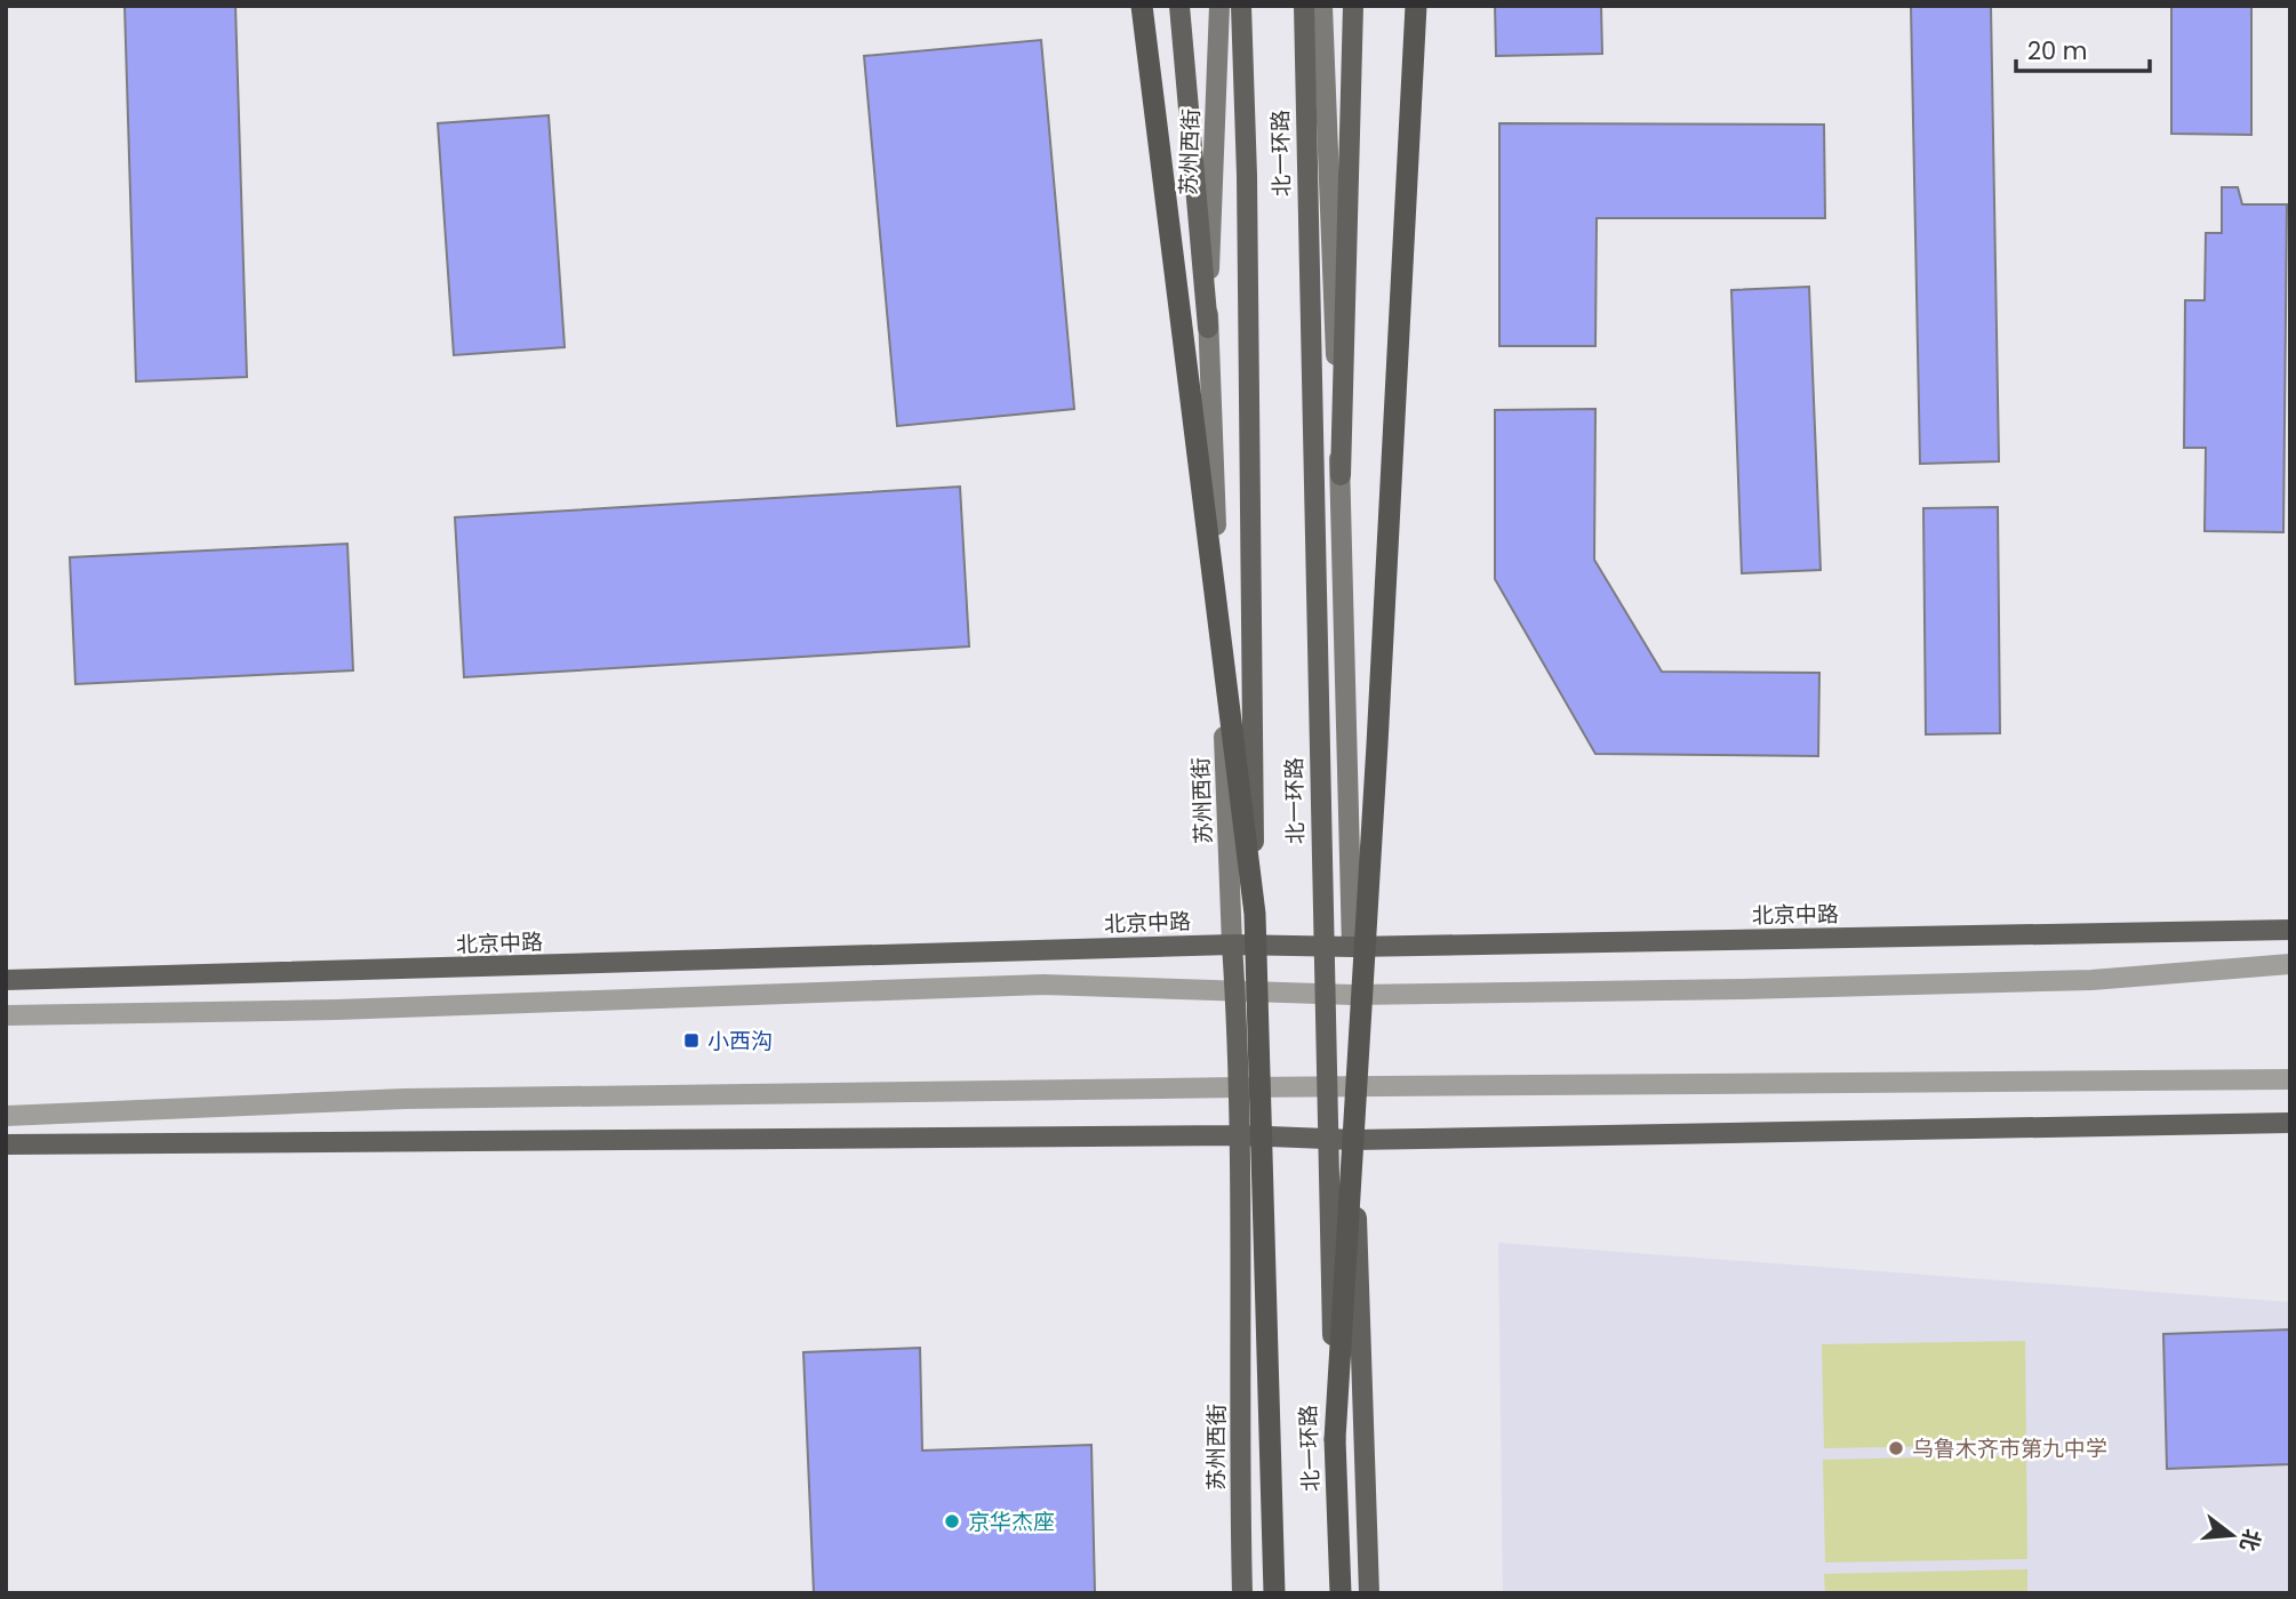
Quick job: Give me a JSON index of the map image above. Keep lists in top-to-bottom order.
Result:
{
  "streets": {
    "highway": ["北一环路"],
    "main road": ["苏州西街", "北京中路"]
  },
  "crossings": [
    ["苏州西街", "北京中路"]
  ],
  "places": {
    "transit": ["小西沟"],
    "other": ["乌鲁木齐市第九中学", "京华杰座"]
  },
  "scale_bar": "20 m",
  "north": "right"
}
